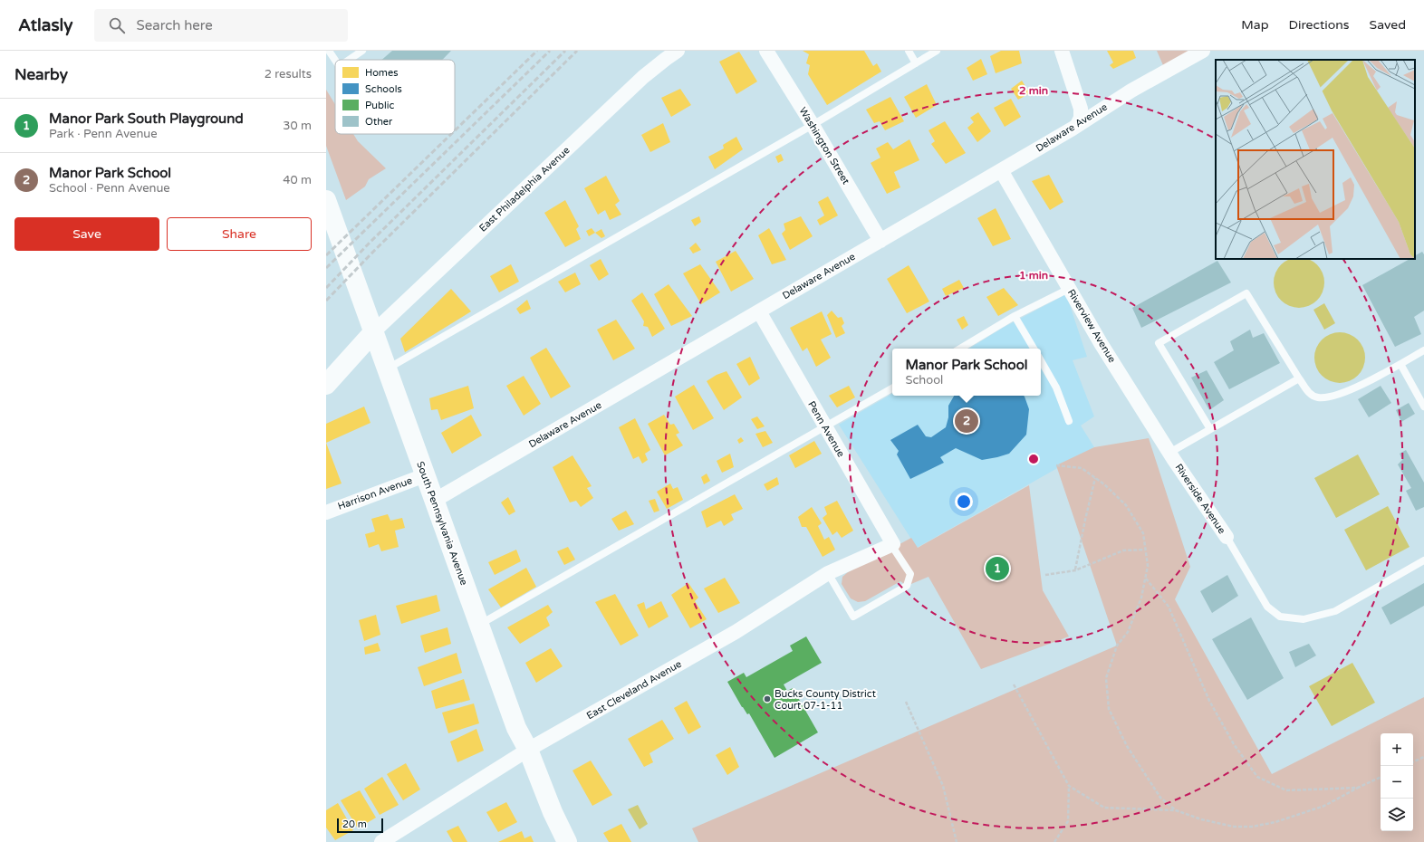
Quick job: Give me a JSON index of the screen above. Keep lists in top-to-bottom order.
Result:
{
  "streets": {
    "main road": ["South Pennsylvania Avenue"],
    "street": [
      "Delaware Avenue",
      "Washington Street",
      "East Philadelphia Avenue",
      "Riverview Avenue",
      "Penn Avenue",
      "Harrison Avenue",
      "Riverside Avenue",
      "East Cleveland Avenue"
    ]
  },
  "crossings": [
    ["Delaware Avenue", "Washington Street"],
    ["Delaware Avenue", "Riverview Avenue"],
    ["Delaware Avenue", "Penn Avenue"],
    ["Delaware Avenue", "South Pennsylvania Avenue"],
    ["East Philadelphia Avenue", "South Pennsylvania Avenue"],
    ["Riverview Avenue", "Riverside Avenue"],
    ["Penn Avenue", "East Cleveland Avenue"],
    ["Harrison Avenue", "South Pennsylvania Avenue"],
    ["South Pennsylvania Avenue", "East Cleveland Avenue"]
  ],
  "places": ["Bucks County District Court 07-1-11"],
  "legend": [
    "Homes",
    "Schools",
    "Public",
    "Other"
  ],
  "scale_bar": "20 m",
  "page": {
    "header": "Atlasly",
    "search": "Search here",
    "nav": ["Map", "Directions", "Saved"],
    "heading": ["Nearby", "2 results"],
    "list": [
      {
        "mark": "1",
        "name": "Manor Park South Playground",
        "note": "Park · Penn Avenue",
        "value": "30 m"
      },
      {
        "mark": "2",
        "name": "Manor Park School",
        "note": "School · Penn Avenue",
        "value": "40 m"
      }
    ],
    "buttons": ["Save", "Share"],
    "popup": ["Manor Park School", "School"],
    "pins": ["2", "1"],
    "map_buttons": ["+", "−"],
    "scale": "20 m"
  },
  "rings": ["2 min", "1 min"]
}
